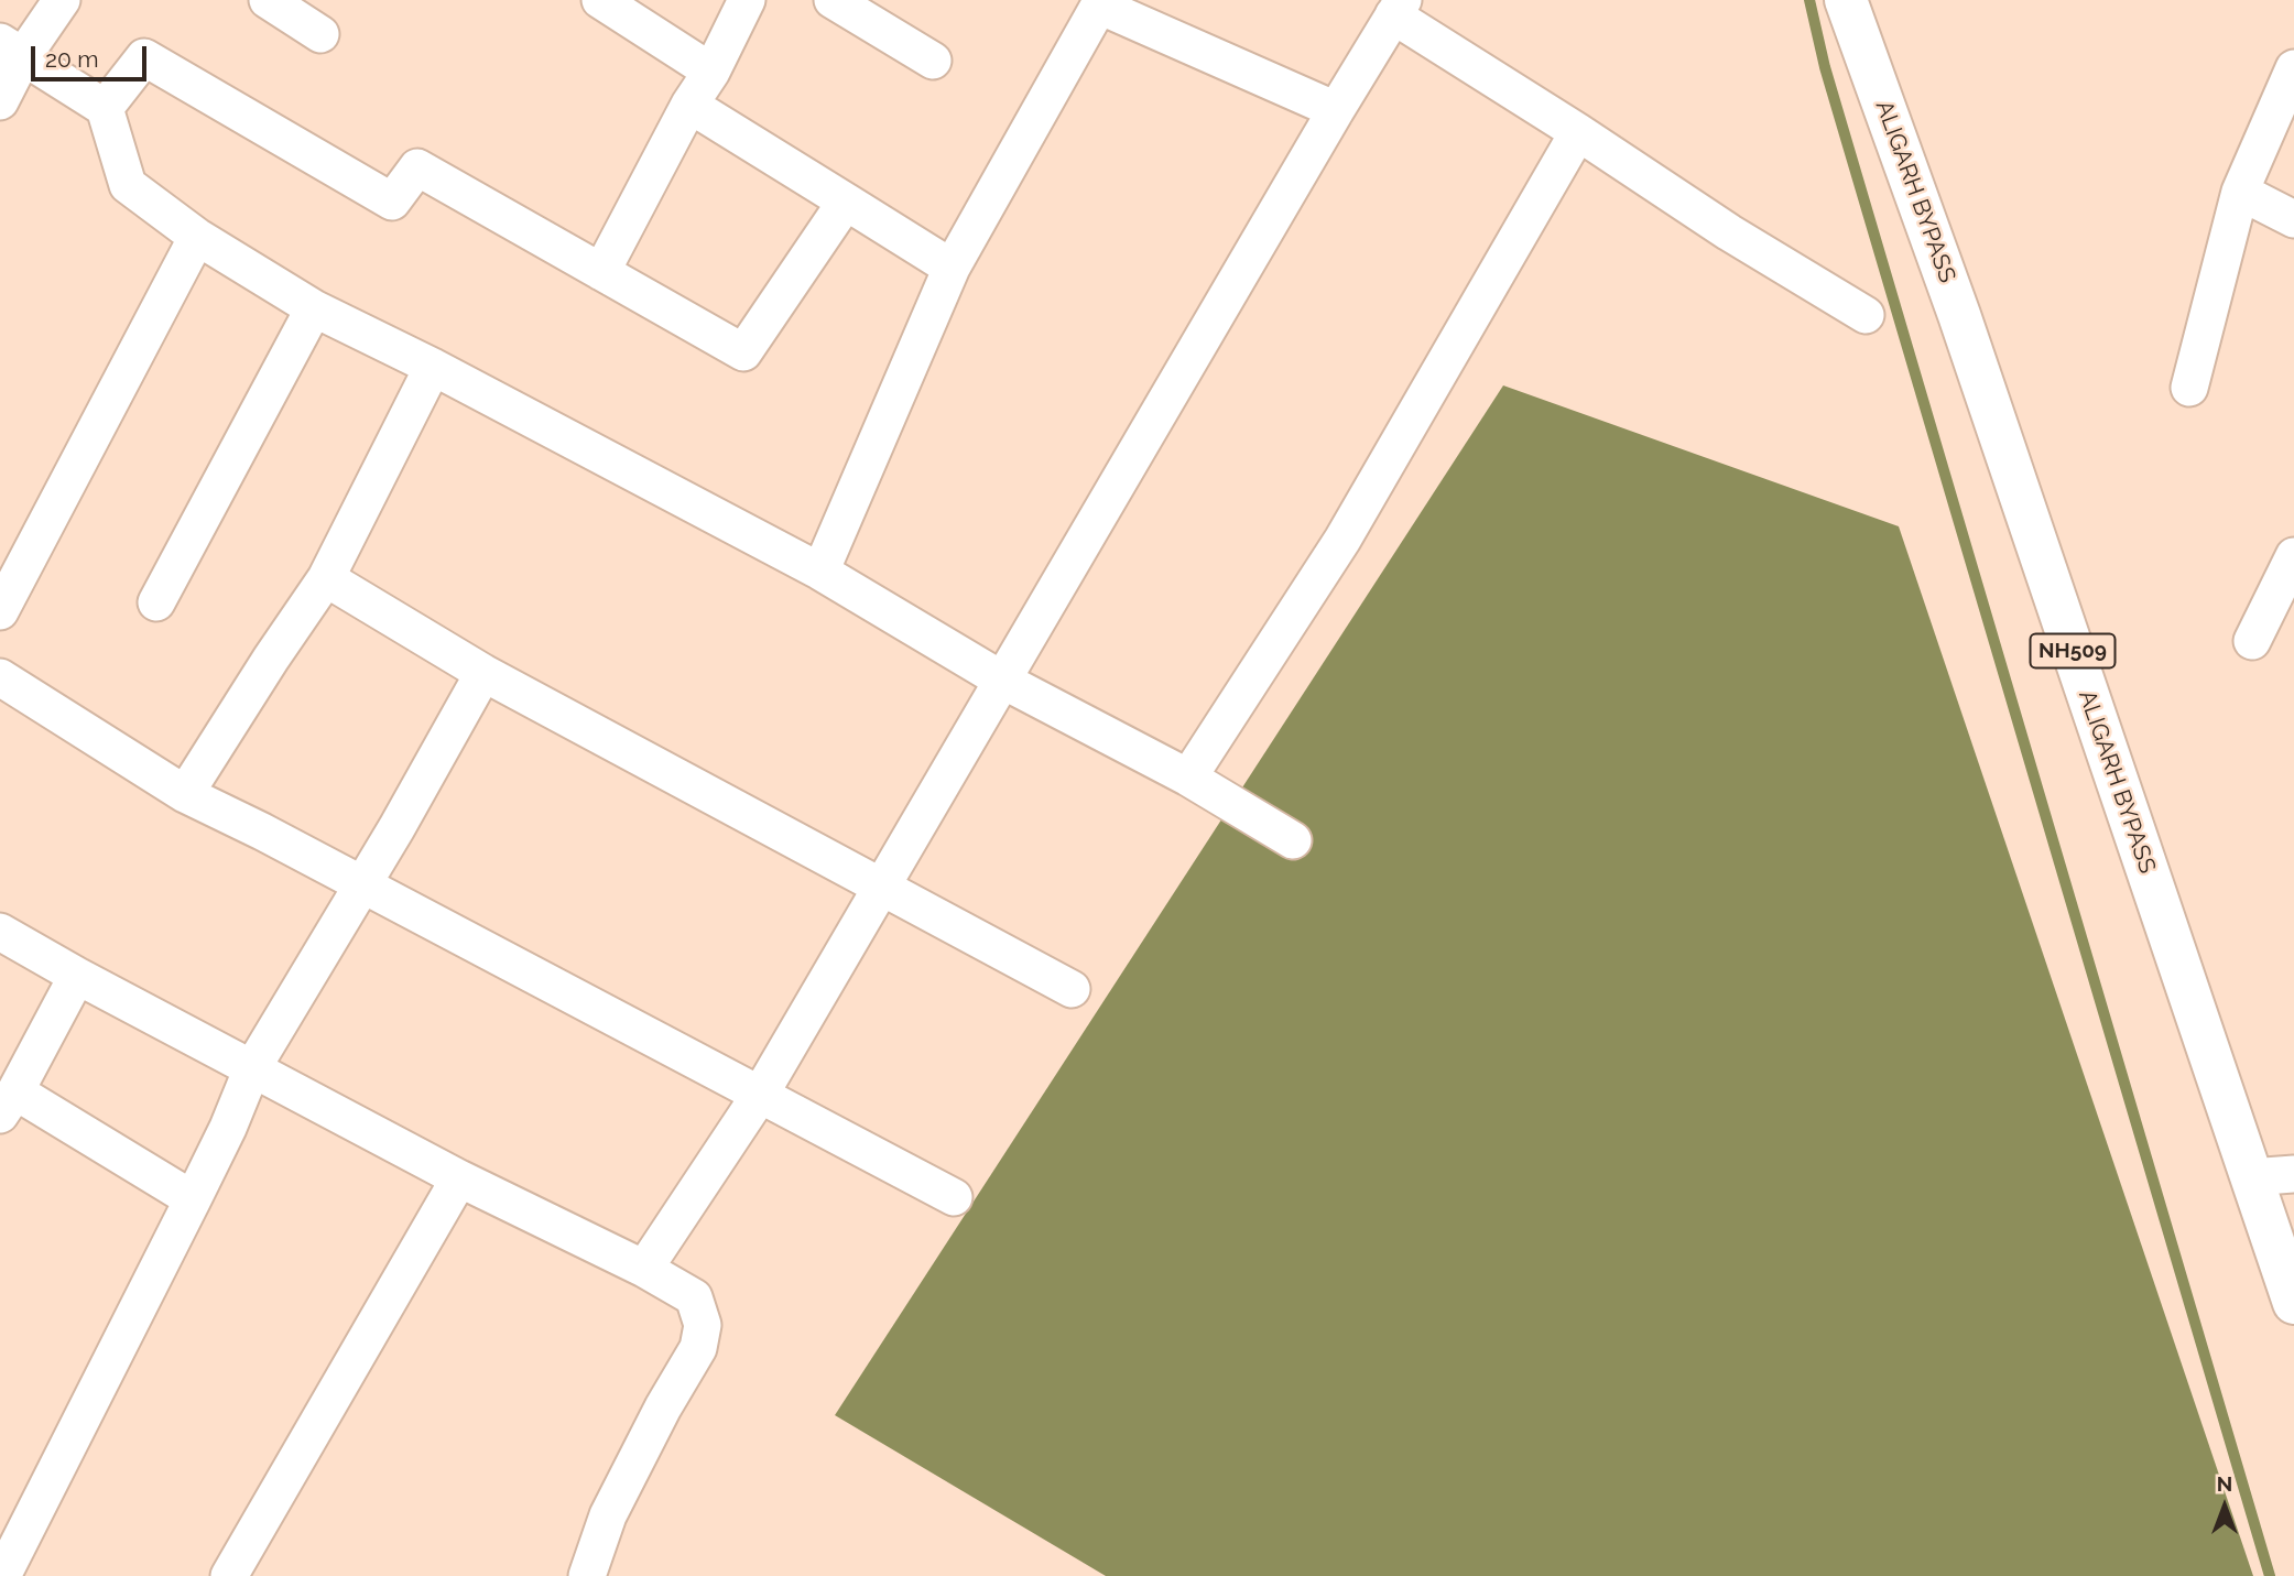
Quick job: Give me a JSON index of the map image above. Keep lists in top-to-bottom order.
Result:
{
  "streets": {
    "highway": ["ALIGARH BYPASS", "NH509"]
  },
  "scale_bar": "20 m",
  "north": "top"
}
